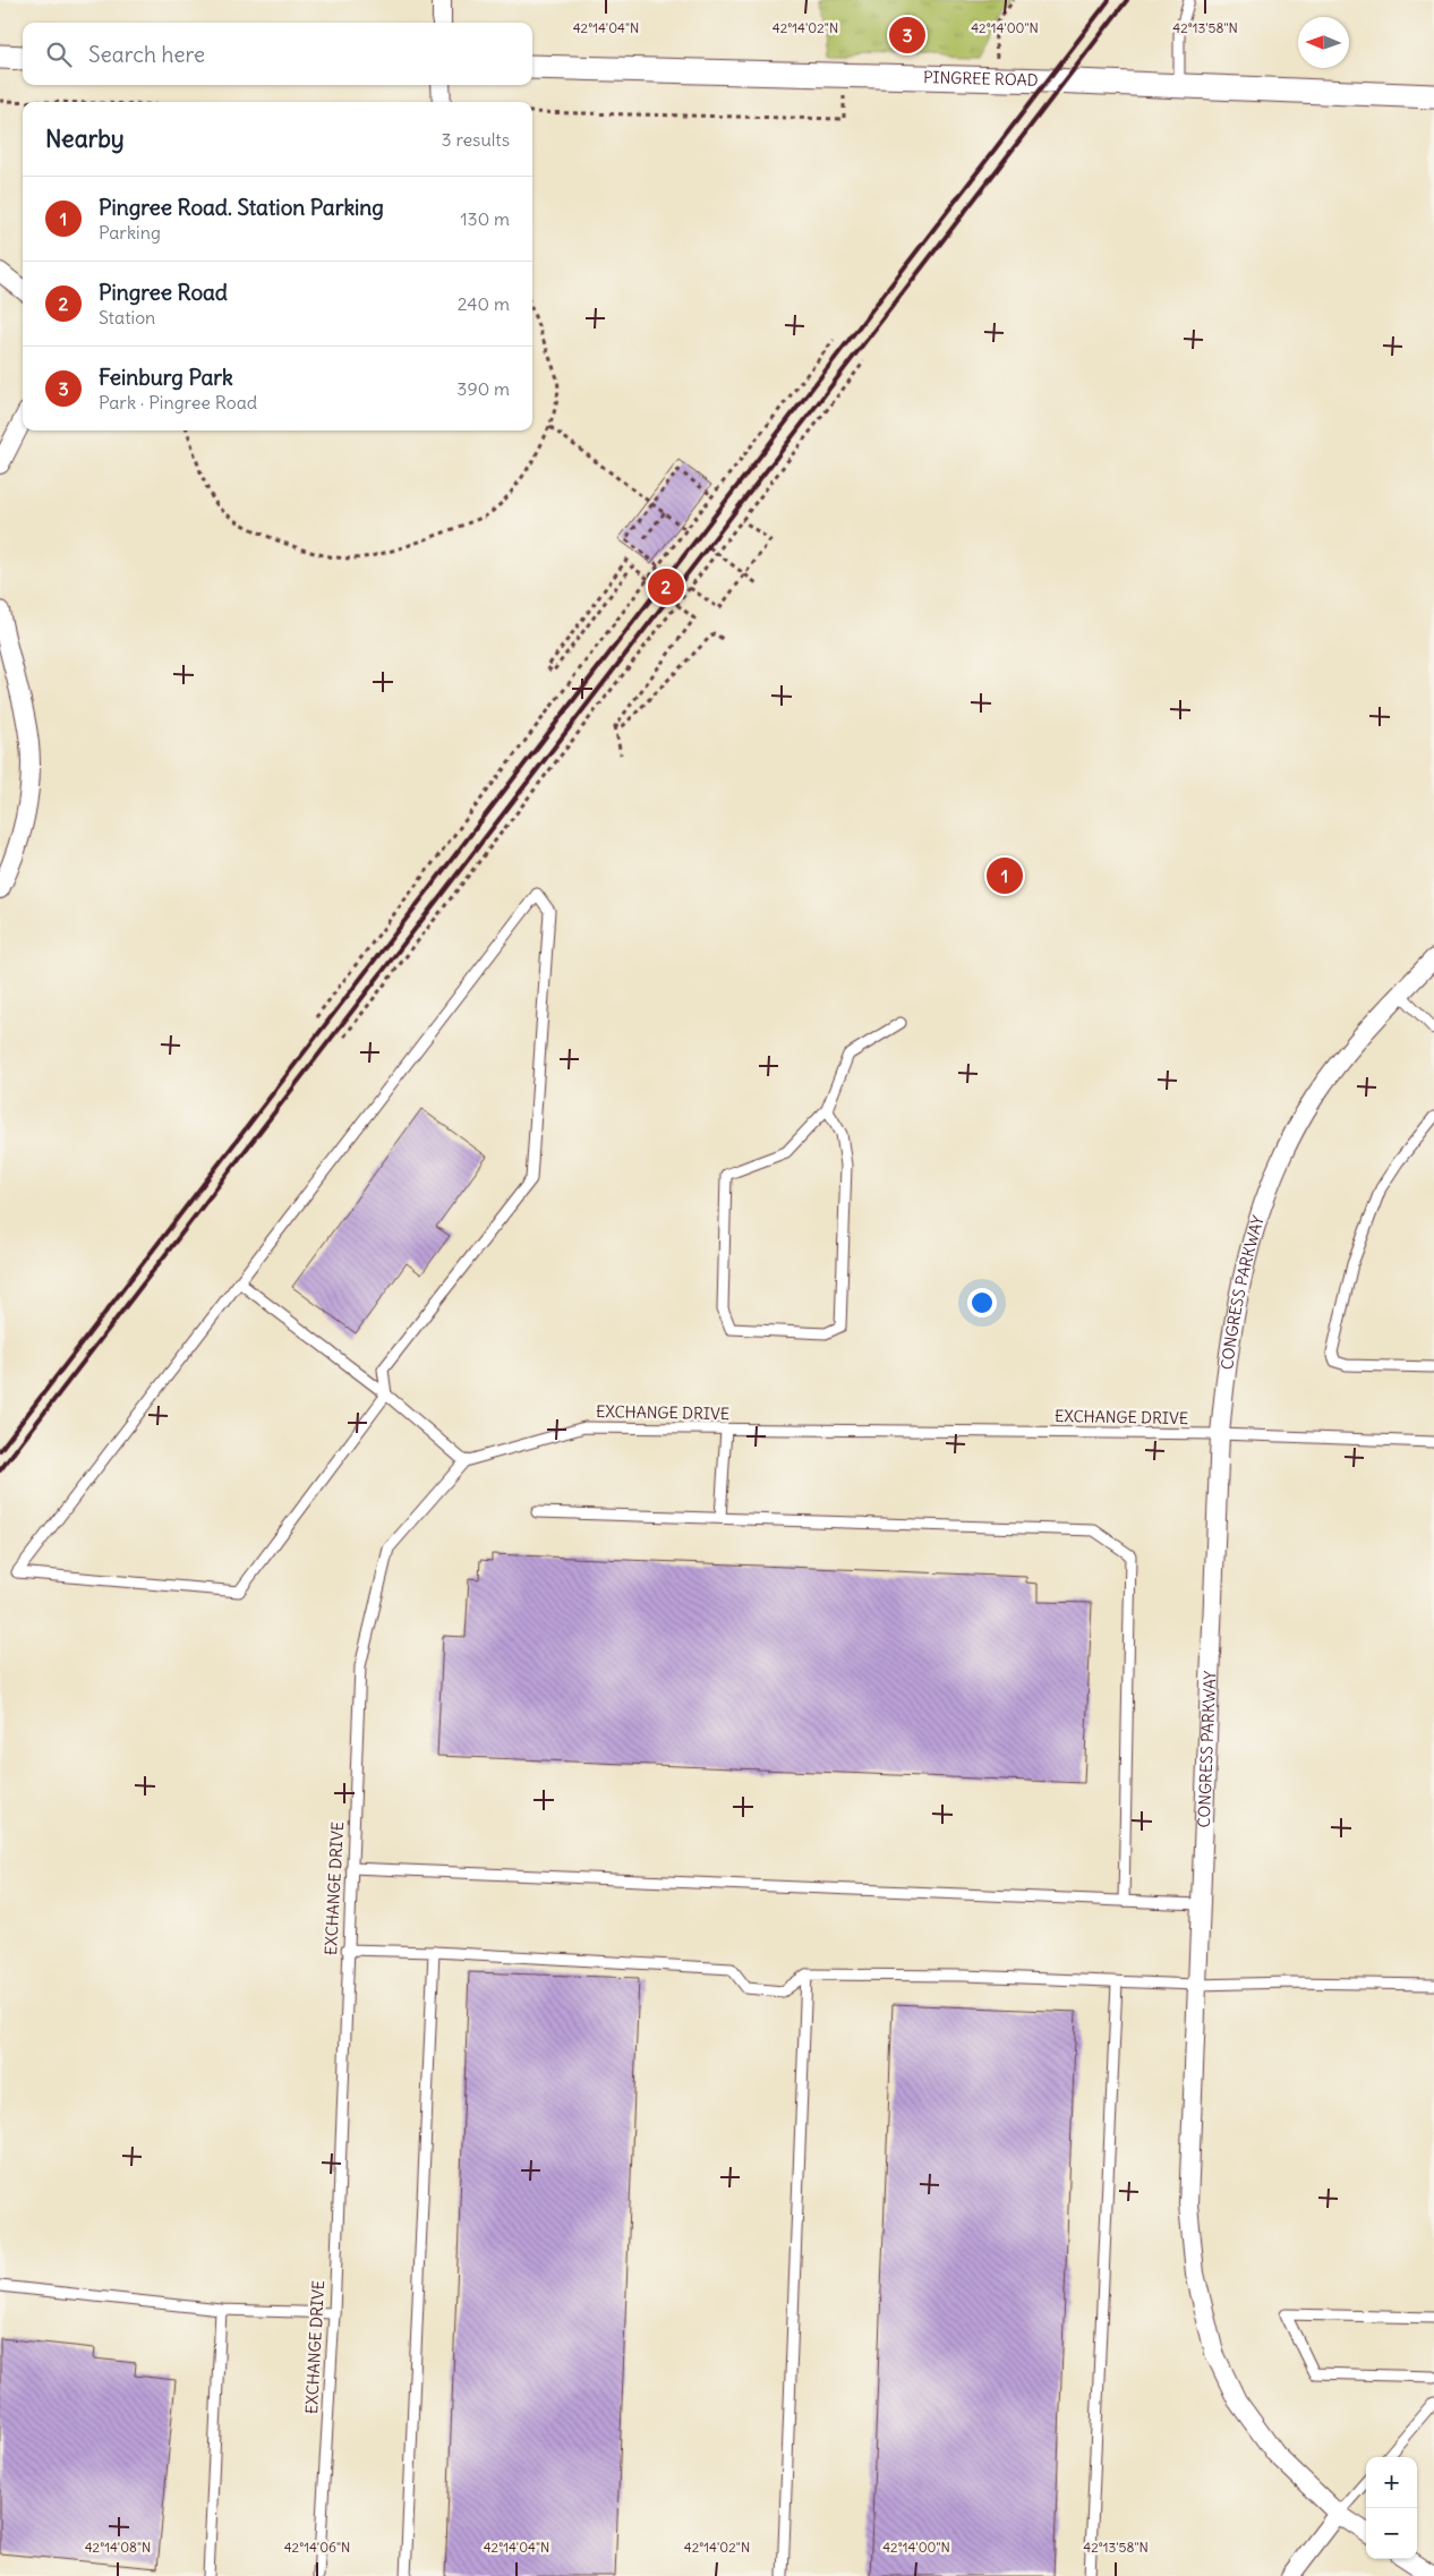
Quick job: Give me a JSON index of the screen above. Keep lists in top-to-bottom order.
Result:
{
  "streets": {
    "street": ["PINGREE ROAD", "CONGRESS PARKWAY"],
    "lane": ["EXCHANGE DRIVE"]
  },
  "crossings": [
    ["CONGRESS PARKWAY", "EXCHANGE DRIVE"]
  ],
  "north": "left",
  "page": {
    "pins": ["3", "2", "1"],
    "search": "Search here",
    "heading": ["Nearby", "3 results"],
    "list": [
      {
        "mark": "1",
        "name": "Pingree Road. Station Parking",
        "note": "Parking",
        "value": "130 m"
      },
      {
        "mark": "2",
        "name": "Pingree Road",
        "note": "Station",
        "value": "240 m"
      },
      {
        "mark": "3",
        "name": "Feinburg Park",
        "note": "Park · Pingree Road",
        "value": "390 m"
      }
    ],
    "map_buttons": ["+", "−"]
  },
  "coordinates": [
    "42°14'04\"N",
    "42°14'02\"N",
    "42°14'00\"N",
    "42°13'58\"N",
    "42°14'08\"N",
    "42°14'06\"N"
  ]
}
